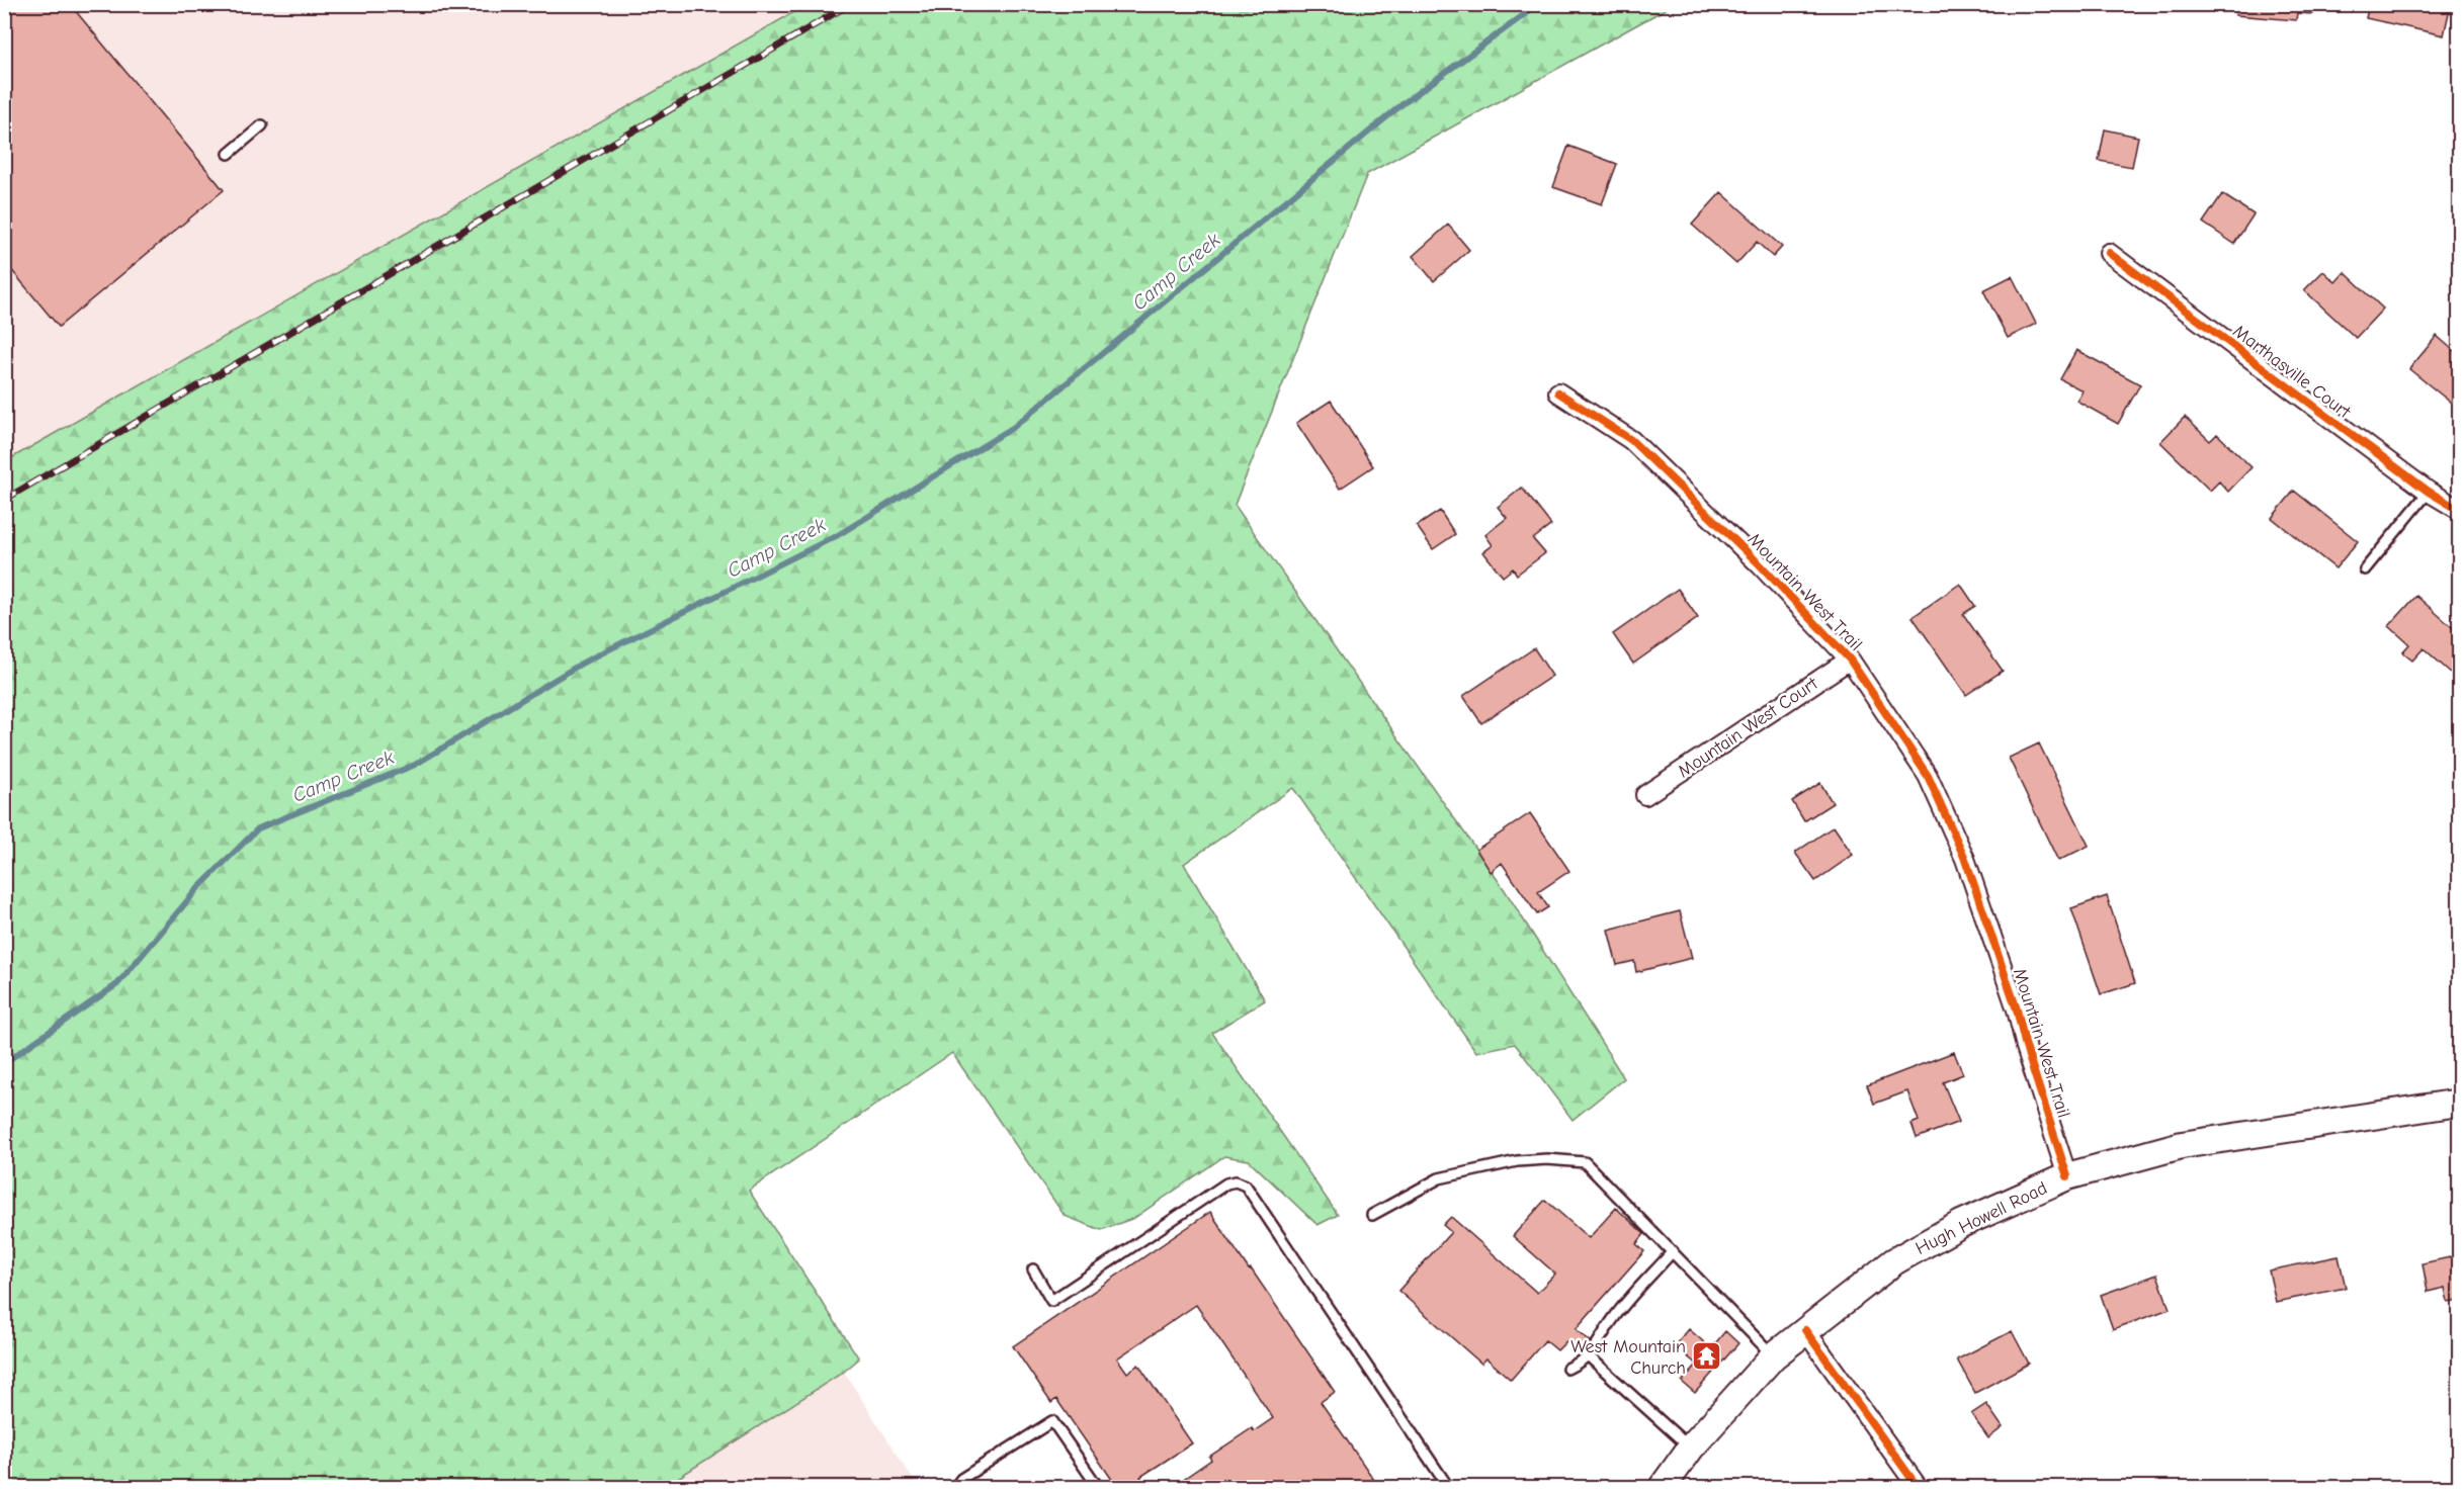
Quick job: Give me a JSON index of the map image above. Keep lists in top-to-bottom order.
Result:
{
  "streets": {
    "main road": ["Hugh Howell Road"],
    "street": ["Marthasville Court", "Mountain West Trail", "Mountain West Court"]
  },
  "crossings": [
    ["Mountain West Trail", "Mountain West Court"],
    ["Mountain West Trail", "Hugh Howell Road"]
  ],
  "water": ["Camp Creek"],
  "places": {
    "temple": ["West Mountain Church"]
  }
}
